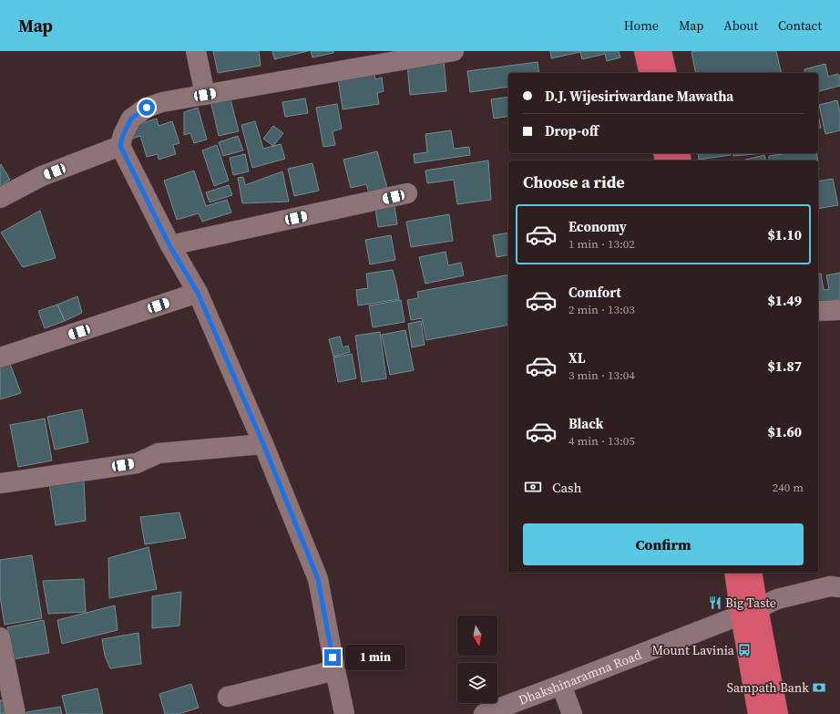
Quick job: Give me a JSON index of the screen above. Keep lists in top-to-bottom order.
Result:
{
  "streets": {
    "street": ["Dhakshinaramna Road"]
  },
  "places": {
    "restaurant": ["Big Taste"],
    "bus stop": ["Mount Lavinia"],
    "bank": ["Sampath Bank"]
  },
  "north": "bottom",
  "page": {
    "header": "Map",
    "nav": [
      "Home",
      "Map",
      "About",
      "Contact"
    ],
    "banner": ["D.J. Wijesiriwardane Mawatha", "Drop-off"],
    "heading": "Choose a ride",
    "list": [
      {
        "name": "Economy",
        "note": "1 min · 13:02",
        "value": "$1.10"
      },
      {
        "name": "Comfort",
        "note": "2 min · 13:03",
        "value": "$1.49"
      },
      {
        "name": "XL",
        "note": "3 min · 13:04",
        "value": "$1.87"
      },
      {
        "name": "Black",
        "note": "4 min · 13:05",
        "value": "$1.60"
      }
    ],
    "pay": ["Cash", "240 m"],
    "buttons": "Confirm",
    "bubble": "1 min"
  }
}
